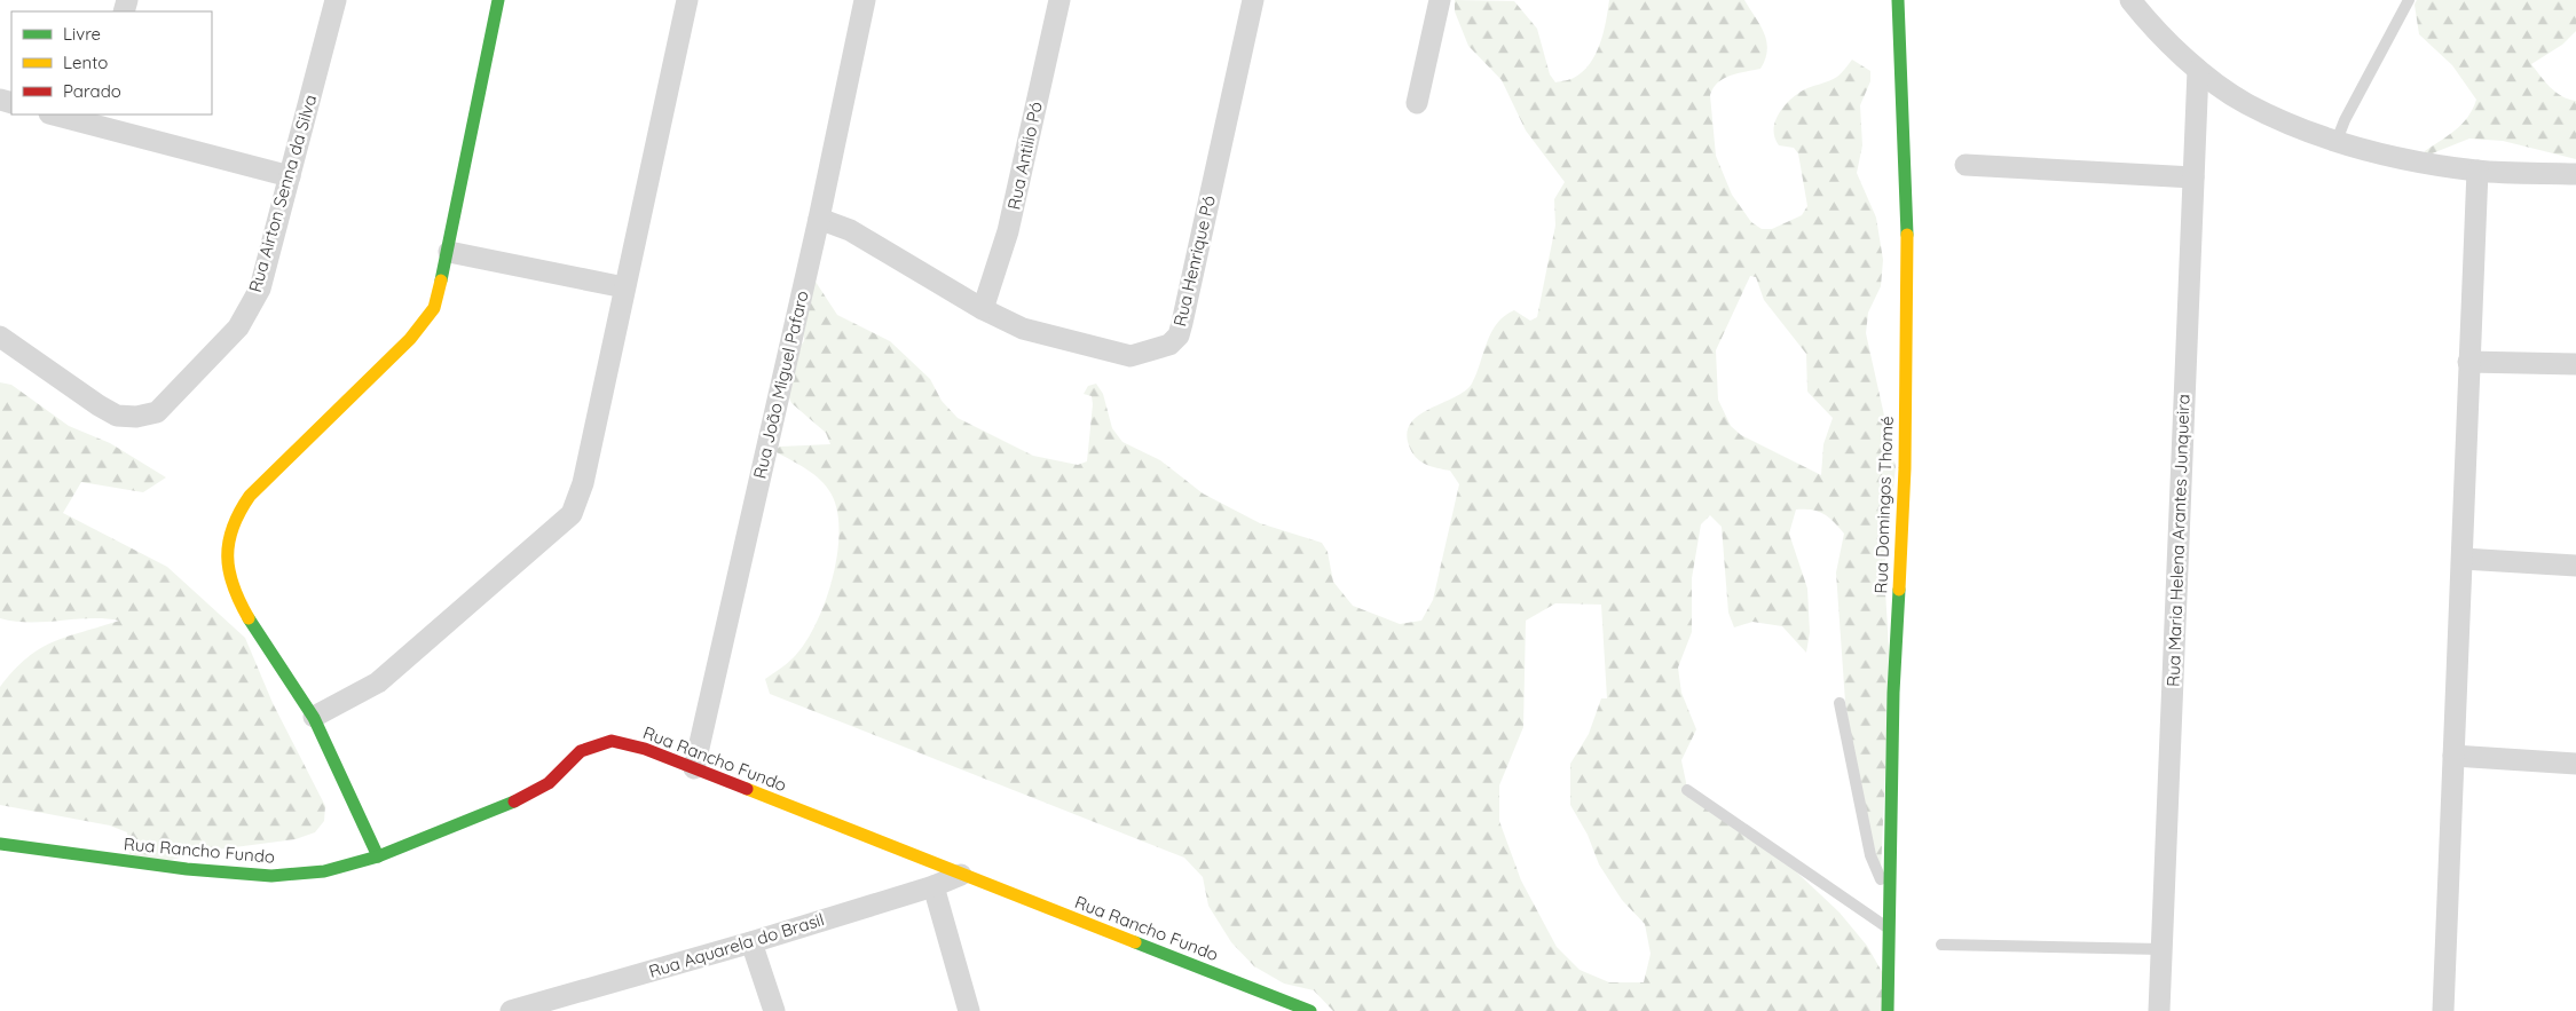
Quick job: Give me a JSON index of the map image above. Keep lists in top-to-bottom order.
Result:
{
  "streets": {
    "street": [
      "Rua Antilio Pó",
      "Rua Airton Senna da Silva",
      "Rua Henrique Pó",
      "Rua João Miguel Pafaro",
      "Rua Domingos Thomé",
      "Rua Maria Helena Arantes Junqueira",
      "Rua Rancho Fundo",
      "Rua Aquarela do Brasil"
    ]
  },
  "crossings": [
    ["Rua Antilio Pó", "Rua Henrique Pó"],
    ["Rua Henrique Pó", "Rua João Miguel Pafaro"],
    ["Rua João Miguel Pafaro", "Rua Rancho Fundo"],
    ["Rua Rancho Fundo", "Rua Aquarela do Brasil"]
  ],
  "legend": ["Livre", "Lento", "Parado"]
}
